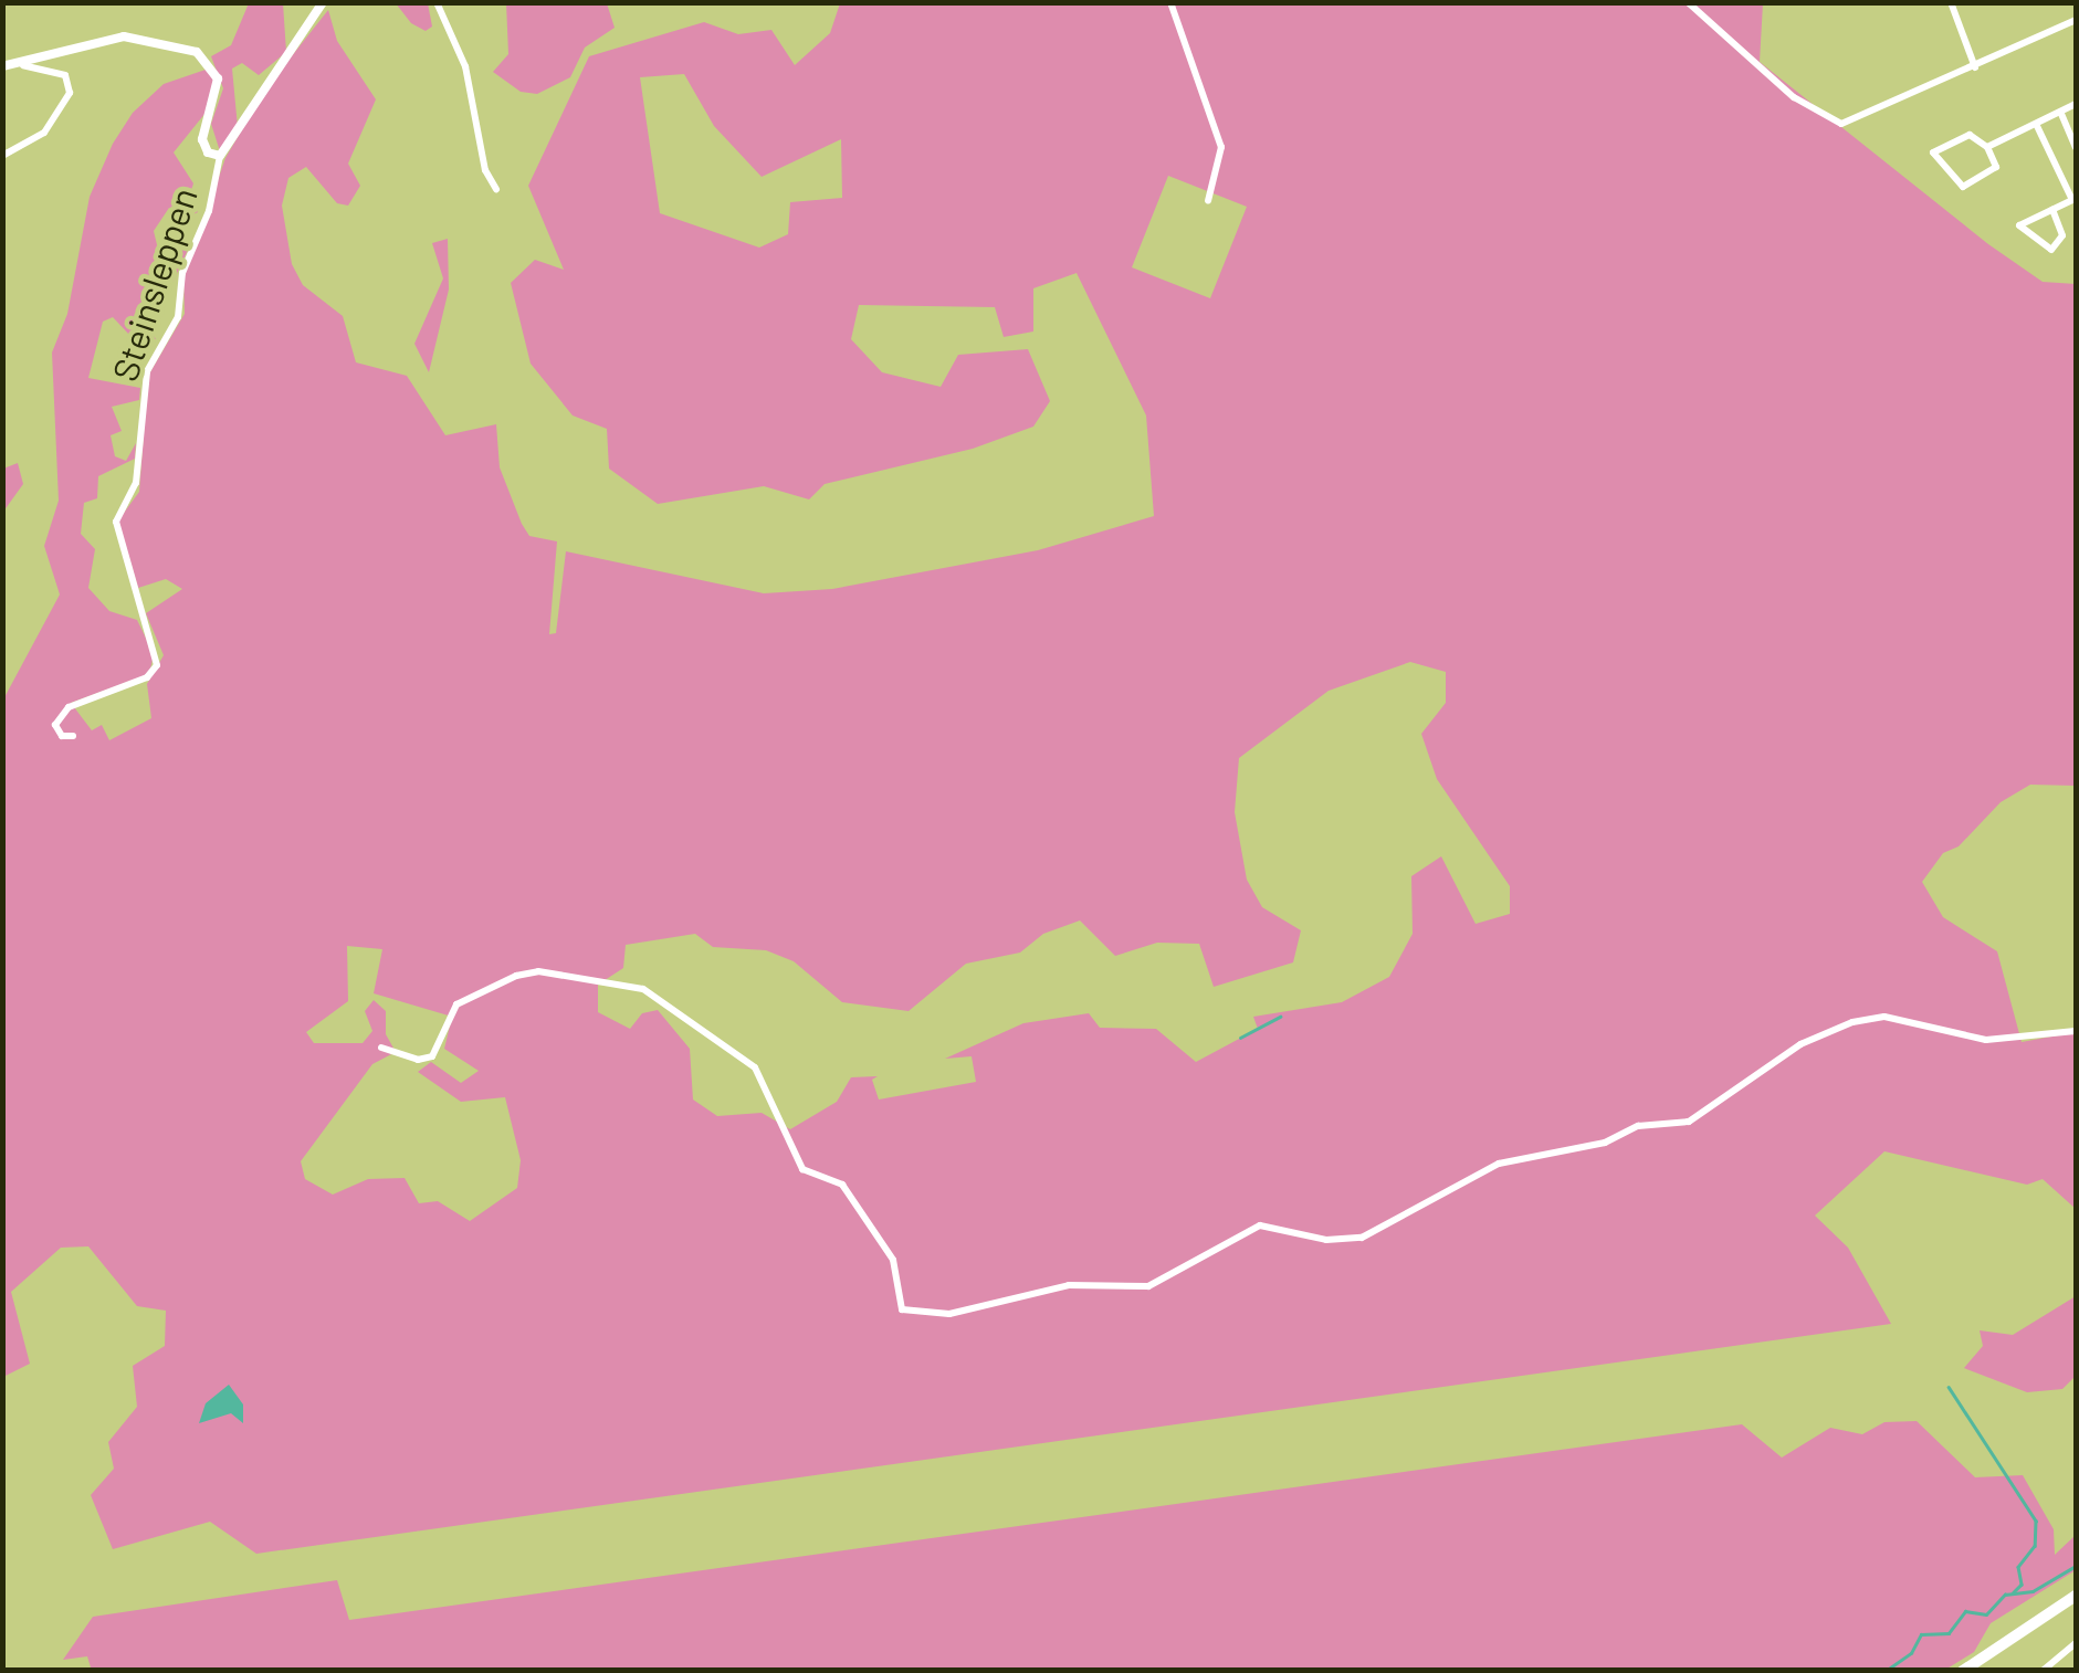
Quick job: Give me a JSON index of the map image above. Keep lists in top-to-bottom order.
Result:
{
  "streets": {
    "street": ["Steinsleppen"]
  }
}
